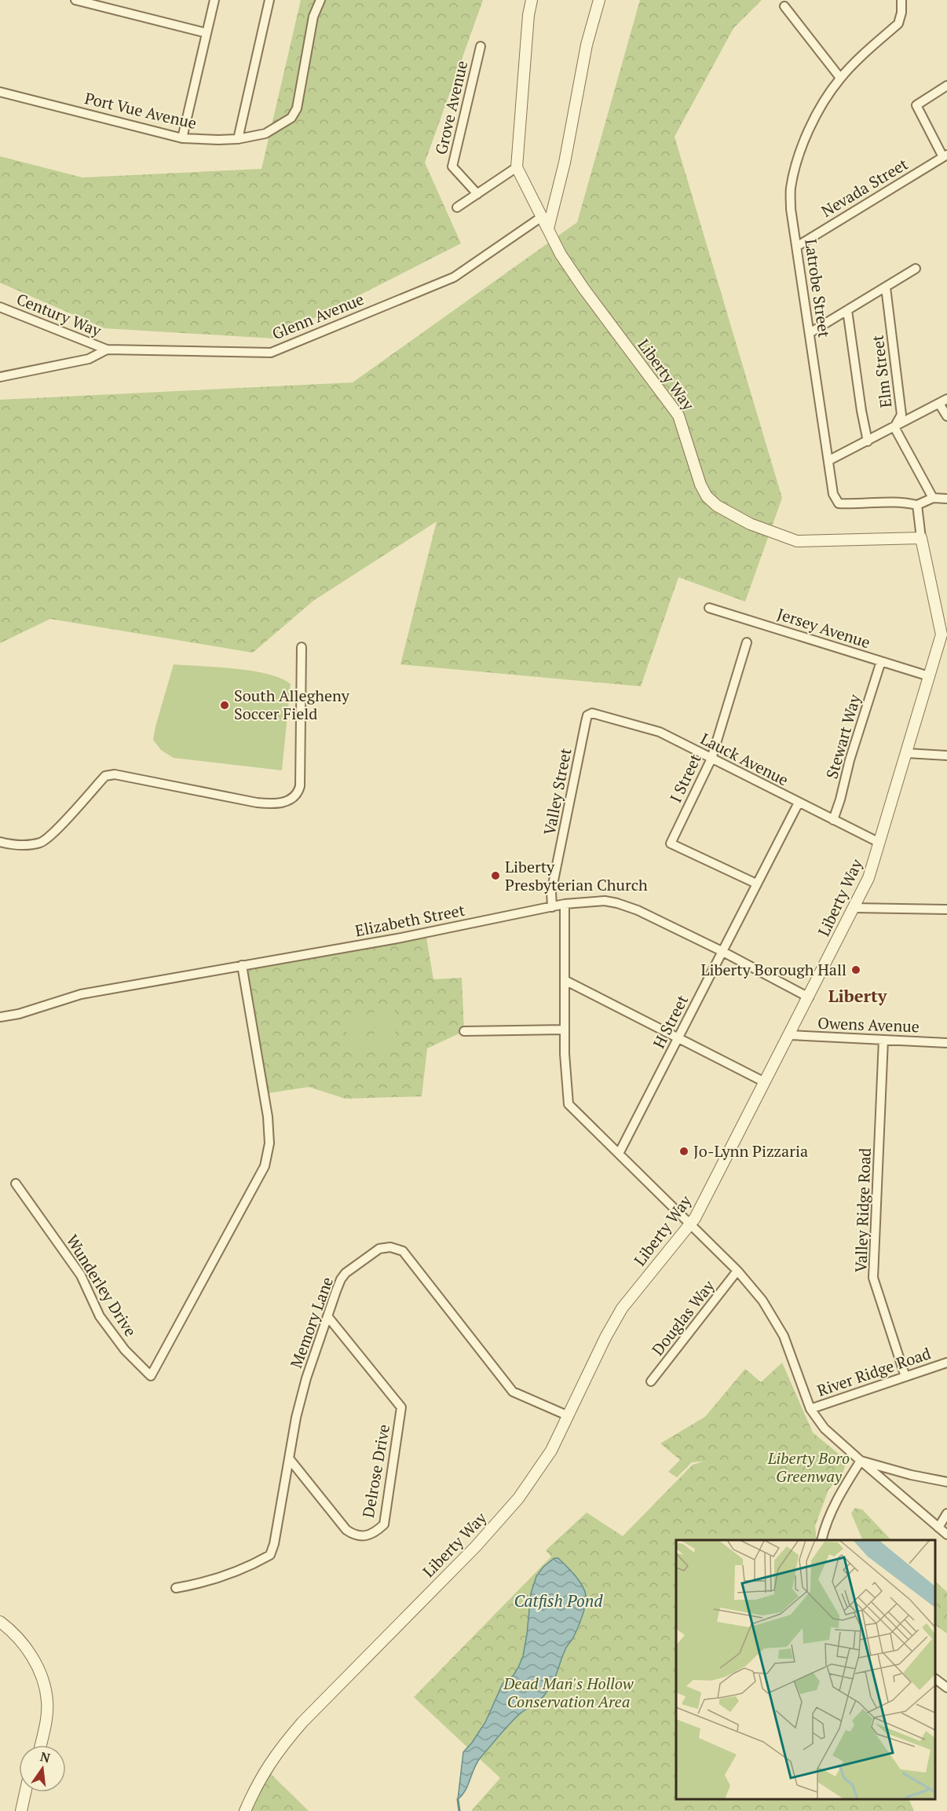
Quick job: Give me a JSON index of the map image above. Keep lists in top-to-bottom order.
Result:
{
  "streets": {
    "street": [
      "Grove Avenue",
      "Port Vue Avenue",
      "Nevada Street",
      "Latrobe Street",
      "Century Way",
      "Glenn Avenue",
      "Elm Street",
      "Liberty Way",
      "Jersey Avenue",
      "Stewart Way",
      "Lauck Avenue",
      "I Street",
      "Valley Street",
      "Elizabeth Street",
      "H Street",
      "Owens Avenue",
      "Valley Ridge Road",
      "Wunderley Drive",
      "Douglas Way",
      "Memory Lane",
      "River Ridge Road",
      "Delrose Drive"
    ]
  },
  "crossings": [
    ["Nevada Street", "Latrobe Street"],
    ["Century Way", "Glenn Avenue"],
    ["Glenn Avenue", "Liberty Way"],
    ["Liberty Way", "Jersey Avenue"],
    ["Liberty Way", "Lauck Avenue"],
    ["Liberty Way", "Elizabeth Street"],
    ["Liberty Way", "Owens Avenue"],
    ["Liberty Way", "Memory Lane"],
    ["Jersey Avenue", "Stewart Way"],
    ["Stewart Way", "Lauck Avenue"],
    ["Lauck Avenue", "I Street"],
    ["Lauck Avenue", "Valley Street"],
    ["Lauck Avenue", "H Street"],
    ["I Street", "H Street"],
    ["Valley Street", "Elizabeth Street"],
    ["Elizabeth Street", "H Street"],
    ["Elizabeth Street", "Wunderley Drive"],
    ["Owens Avenue", "Valley Ridge Road"],
    ["Valley Ridge Road", "River Ridge Road"],
    ["Memory Lane", "Delrose Drive"]
  ],
  "districts": ["Liberty"],
  "water": ["Catfish Pond"],
  "parks": ["Liberty Boro Greenway", "Dead Man's Hollow Conservation Area"],
  "places": [
    "South Allegheny Soccer Field",
    "Liberty Presbyterian Church",
    "Liberty Borough Hall",
    "Jo-Lynn Pizzaria"
  ],
  "north": "top"
}
